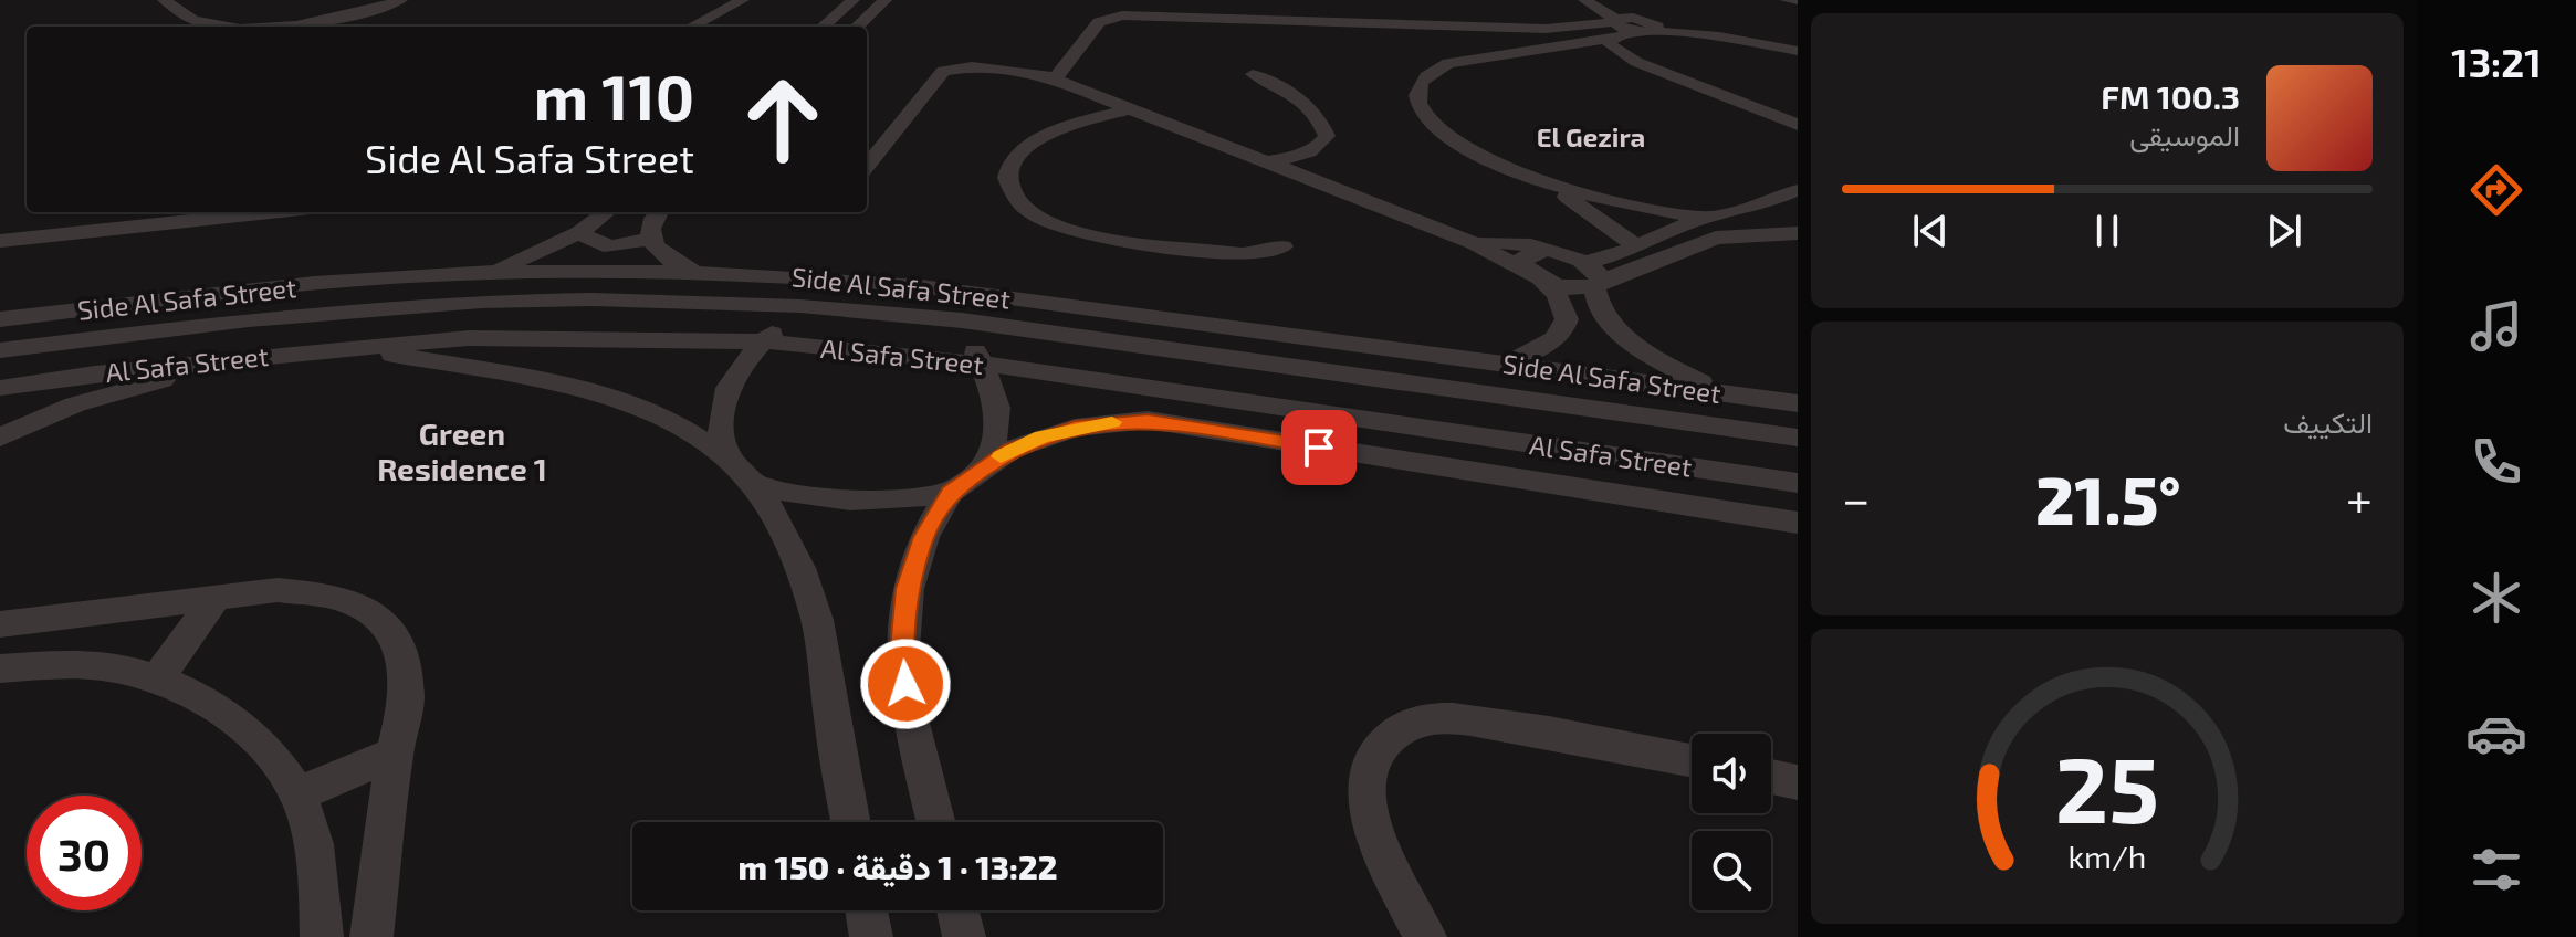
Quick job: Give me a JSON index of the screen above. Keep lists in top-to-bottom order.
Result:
{
  "streets": {
    "street": ["Side Al Safa Street", "Al Safa Street"]
  },
  "districts": ["El Gezira", "Green Residence 1"],
  "page": {
    "tabs": "13:21",
    "turn": ["110 m", "Side Al Safa Street"],
    "song": ["100.3 FM", "الموسيقى"],
    "tile": "التكييف",
    "heat": ["−", "21.5°", "+"],
    "limit": "30",
    "trip": "13:22 · 1 دقيقة · 150 m",
    "gauge": ["25", "km/h"]
  }
}
